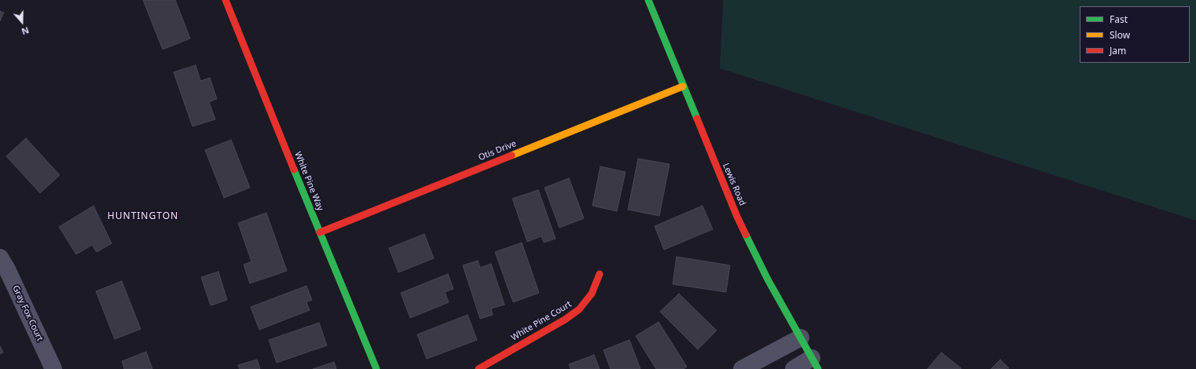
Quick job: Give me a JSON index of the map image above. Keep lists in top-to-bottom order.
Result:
{
  "streets": {
    "street": [
      "Otis Drive",
      "White Pine Way",
      "Lewis Road",
      "Gray Fox Court",
      "White Pine Court"
    ]
  },
  "crossings": [
    ["Otis Drive", "White Pine Way"],
    ["Otis Drive", "Lewis Road"]
  ],
  "districts": ["HUNTINGTON"],
  "legend": ["Fast", "Slow", "Jam"],
  "north": "bottom"
}
